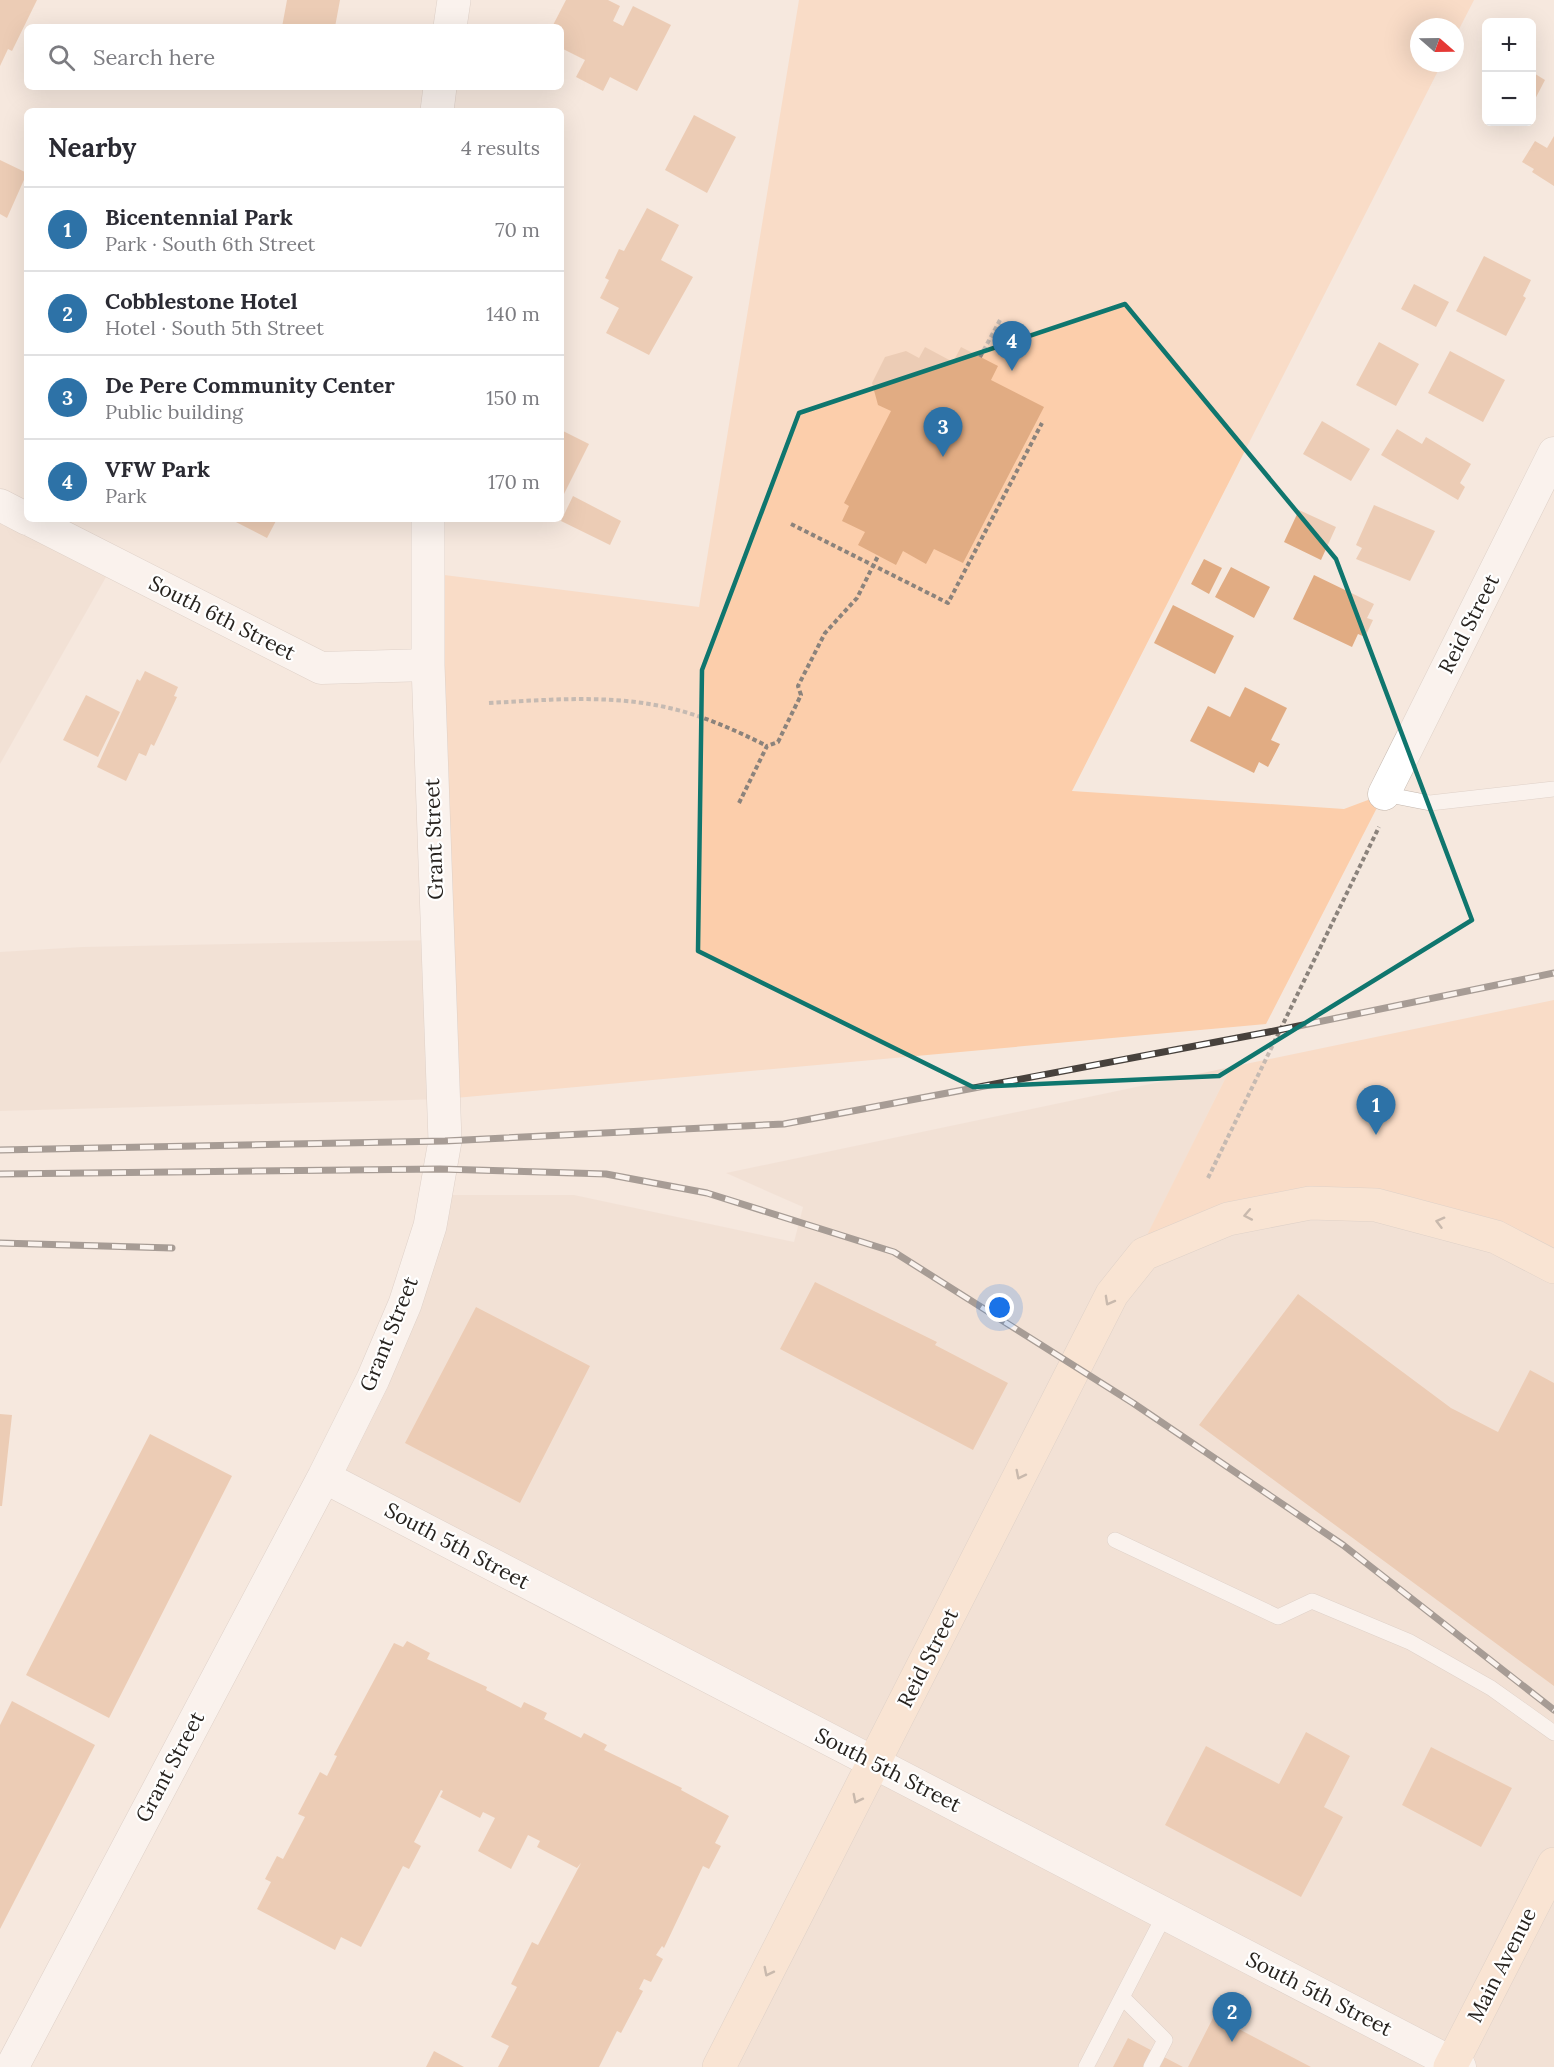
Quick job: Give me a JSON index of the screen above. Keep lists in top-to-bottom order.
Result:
{
  "streets": {
    "main road": ["Reid Street", "Main Avenue"],
    "street": ["South 6th Street", "Grant Street", "South 5th Street"]
  },
  "crossings": [
    ["South 6th Street", "Grant Street"],
    ["Reid Street", "South 5th Street"],
    ["Grant Street", "South 5th Street"],
    ["South 5th Street", "Main Avenue"]
  ],
  "one_way": ["Reid Street"],
  "north": "right",
  "page": {
    "map_buttons": ["+", "−"],
    "search": "Search here",
    "heading": ["Nearby", "4 results"],
    "list": [
      {
        "mark": "1",
        "name": "Bicentennial Park",
        "note": "Park · South 6th Street",
        "value": "70 m"
      },
      {
        "mark": "2",
        "name": "Cobblestone Hotel",
        "note": "Hotel · South 5th Street",
        "value": "140 m"
      },
      {
        "mark": "3",
        "name": "De Pere Community Center",
        "note": "Public building",
        "value": "150 m"
      },
      {
        "mark": "4",
        "name": "VFW Park",
        "note": "Park",
        "value": "170 m"
      }
    ],
    "pins": [
      "4",
      "3",
      "1",
      "2"
    ]
  }
}
